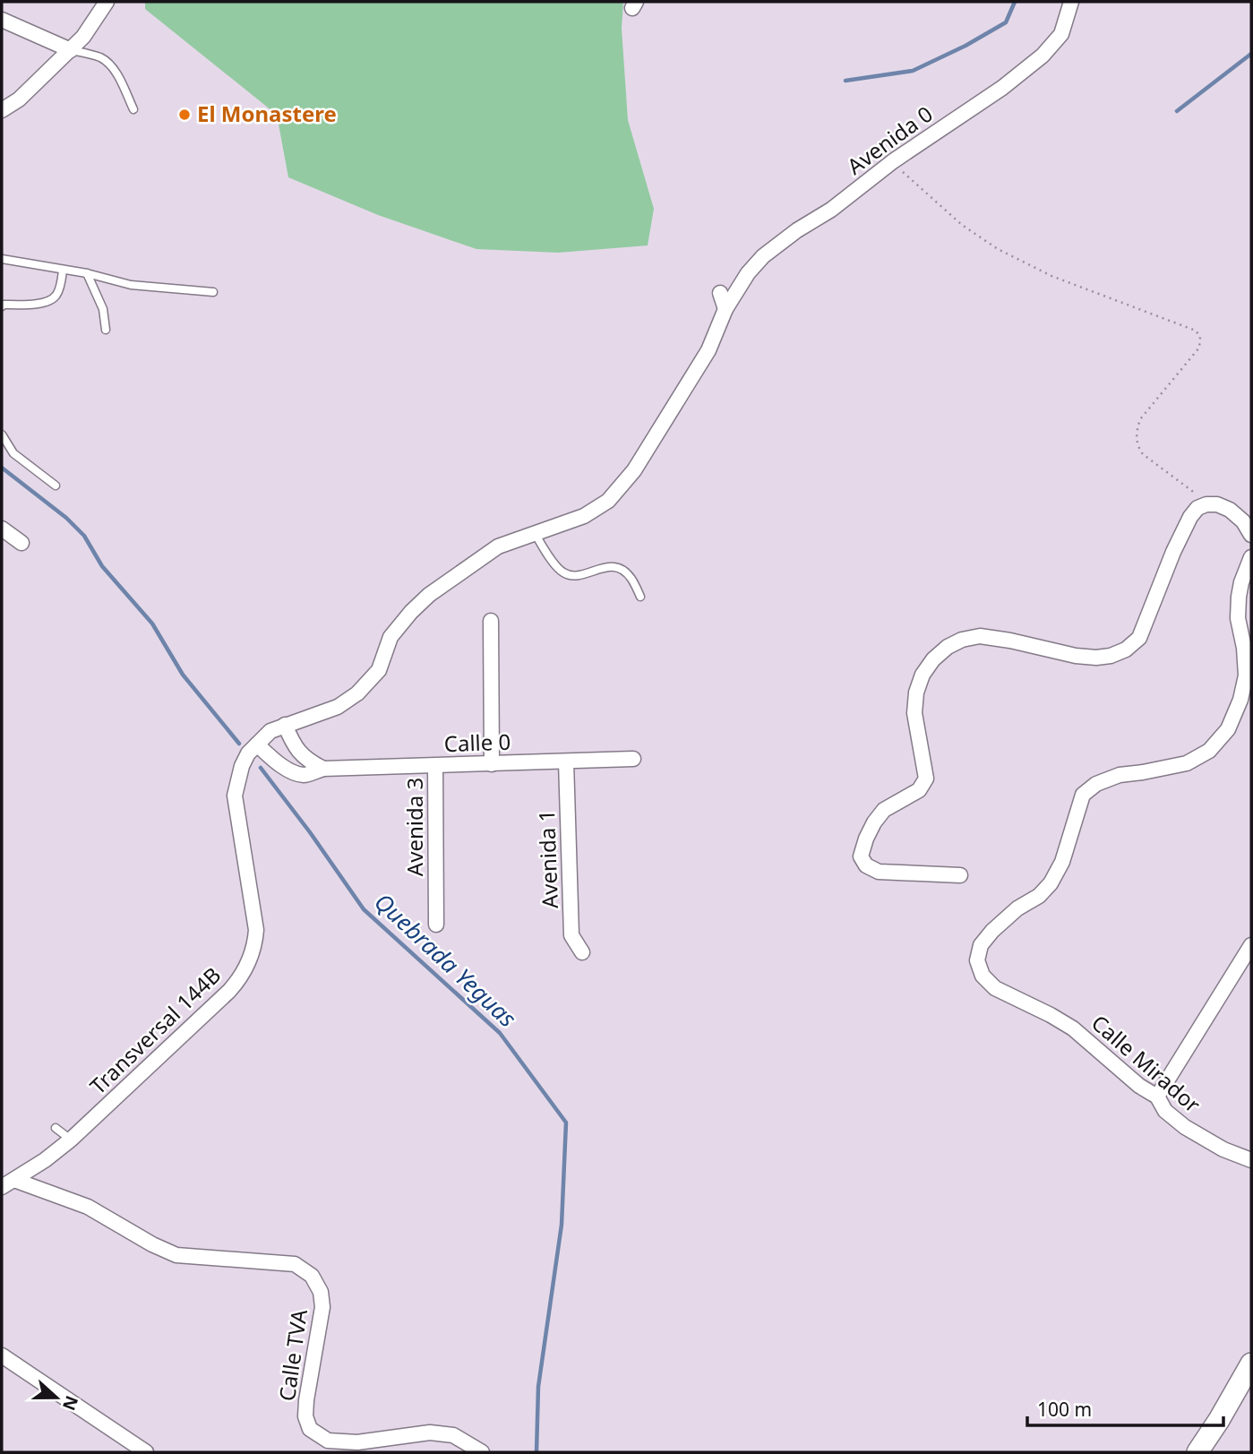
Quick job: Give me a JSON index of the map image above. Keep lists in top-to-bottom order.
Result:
{
  "streets": {
    "street": [
      "Avenida 0",
      "Calle 0",
      "Avenida 3",
      "Avenida 1",
      "Transversal 144B",
      "Calle Mirador",
      "Calle TVA"
    ]
  },
  "crossings": [
    ["Avenida 0", "Transversal 144B"],
    ["Calle 0", "Avenida 3"],
    ["Calle 0", "Avenida 1"],
    ["Calle 0", "Transversal 144B"],
    ["Transversal 144B", "Calle TVA"]
  ],
  "water": ["Quebrada Yeguas"],
  "places": ["El Monastere"],
  "scale_bar": "100 m",
  "north": "right"
}
